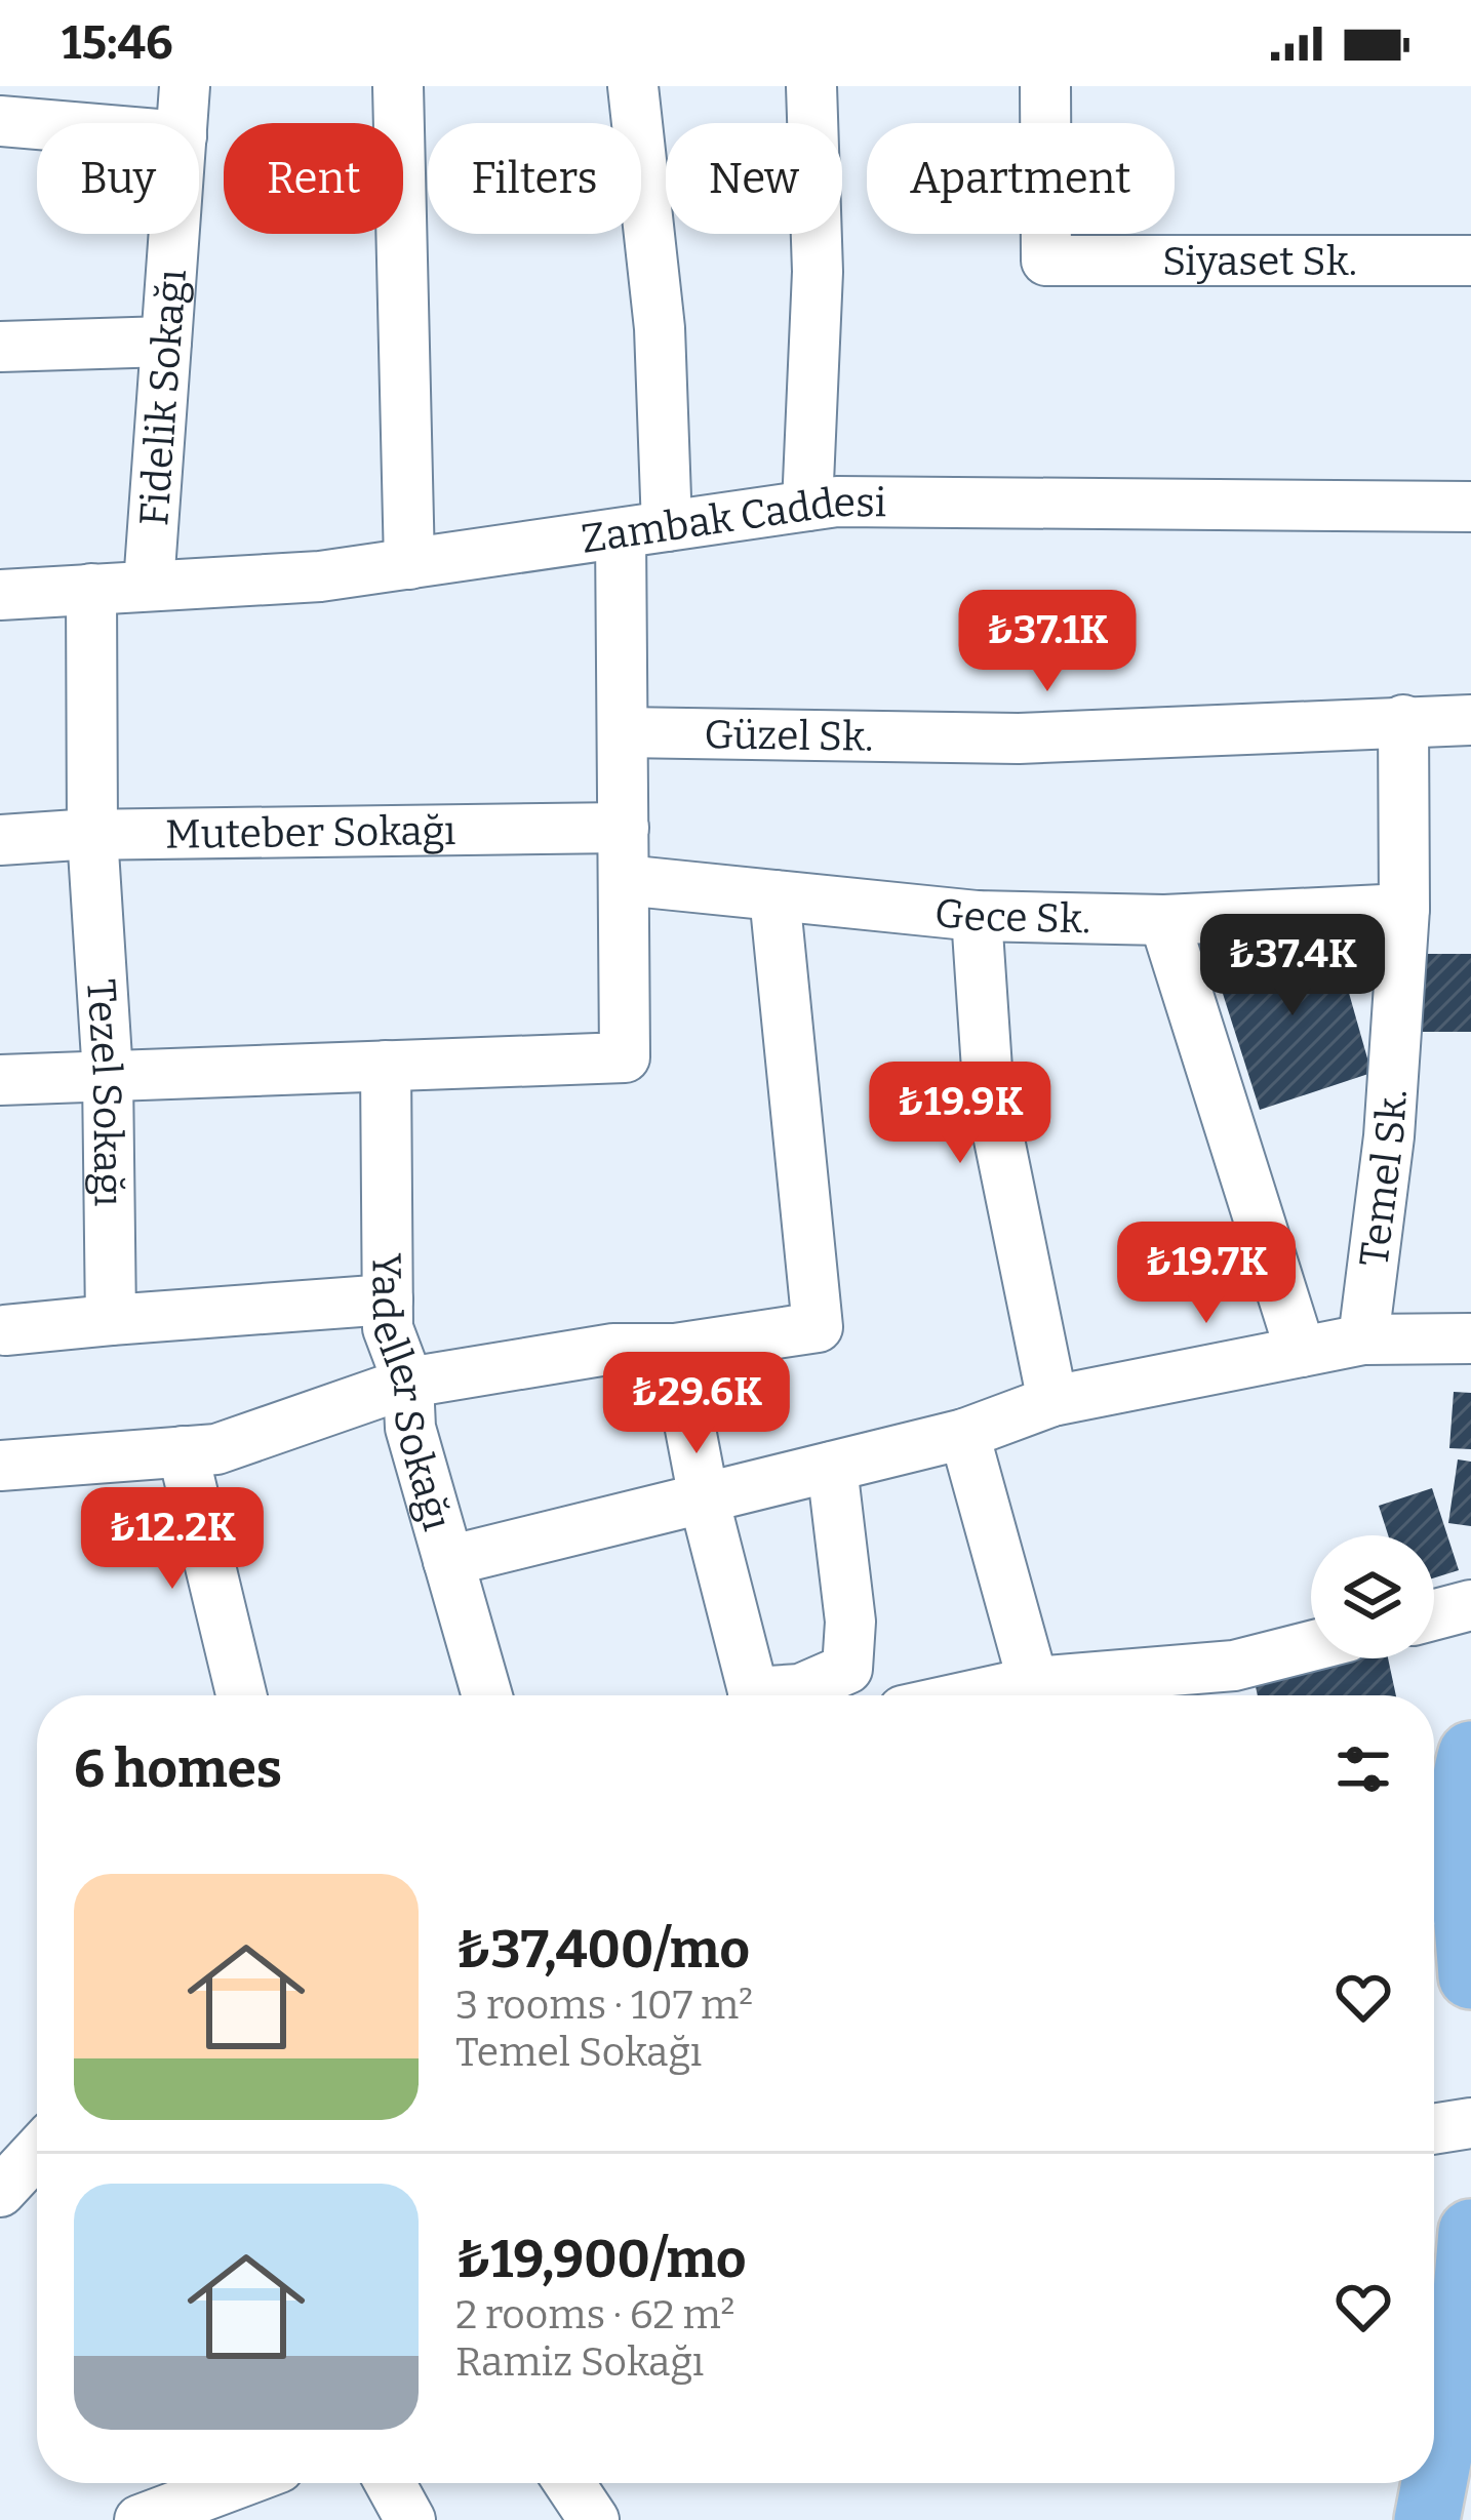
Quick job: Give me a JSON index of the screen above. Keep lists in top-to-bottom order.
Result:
{
  "streets": {
    "street": [
      "Siyaset Sk.",
      "Fidelik Sokağı",
      "Zambak Caddesi",
      "Güzel Sk.",
      "Muteber Sokağı",
      "Gece Sk.",
      "Tezel Sokağı",
      "Temel Sk.",
      "Yadeller Sokağı"
    ]
  },
  "crossings": [
    ["Fidelik Sokağı", "Zambak Caddesi"],
    ["Zambak Caddesi", "Tezel Sokağı"],
    ["Güzel Sk.", "Temel Sk."],
    ["Muteber Sokağı", "Tezel Sokağı"],
    ["Gece Sk.", "Temel Sk."]
  ],
  "page": {
    "status": "15:46",
    "chip": [
      "Buy",
      "Rent",
      "Filters",
      "New",
      "Apartment"
    ],
    "price": [
      "₺37.1K",
      "₺37.4K",
      "₺19.9K",
      "₺19.7K",
      "₺29.6K",
      "₺12.2K"
    ],
    "heading": "6 homes",
    "list": [
      {
        "name": "₺37,400/mo",
        "note": "3 rooms · 107 m² · Temel Sokağı"
      },
      {
        "name": "₺19,900/mo",
        "note": "2 rooms · 62 m² · Ramiz Sokağı"
      }
    ]
  }
}
